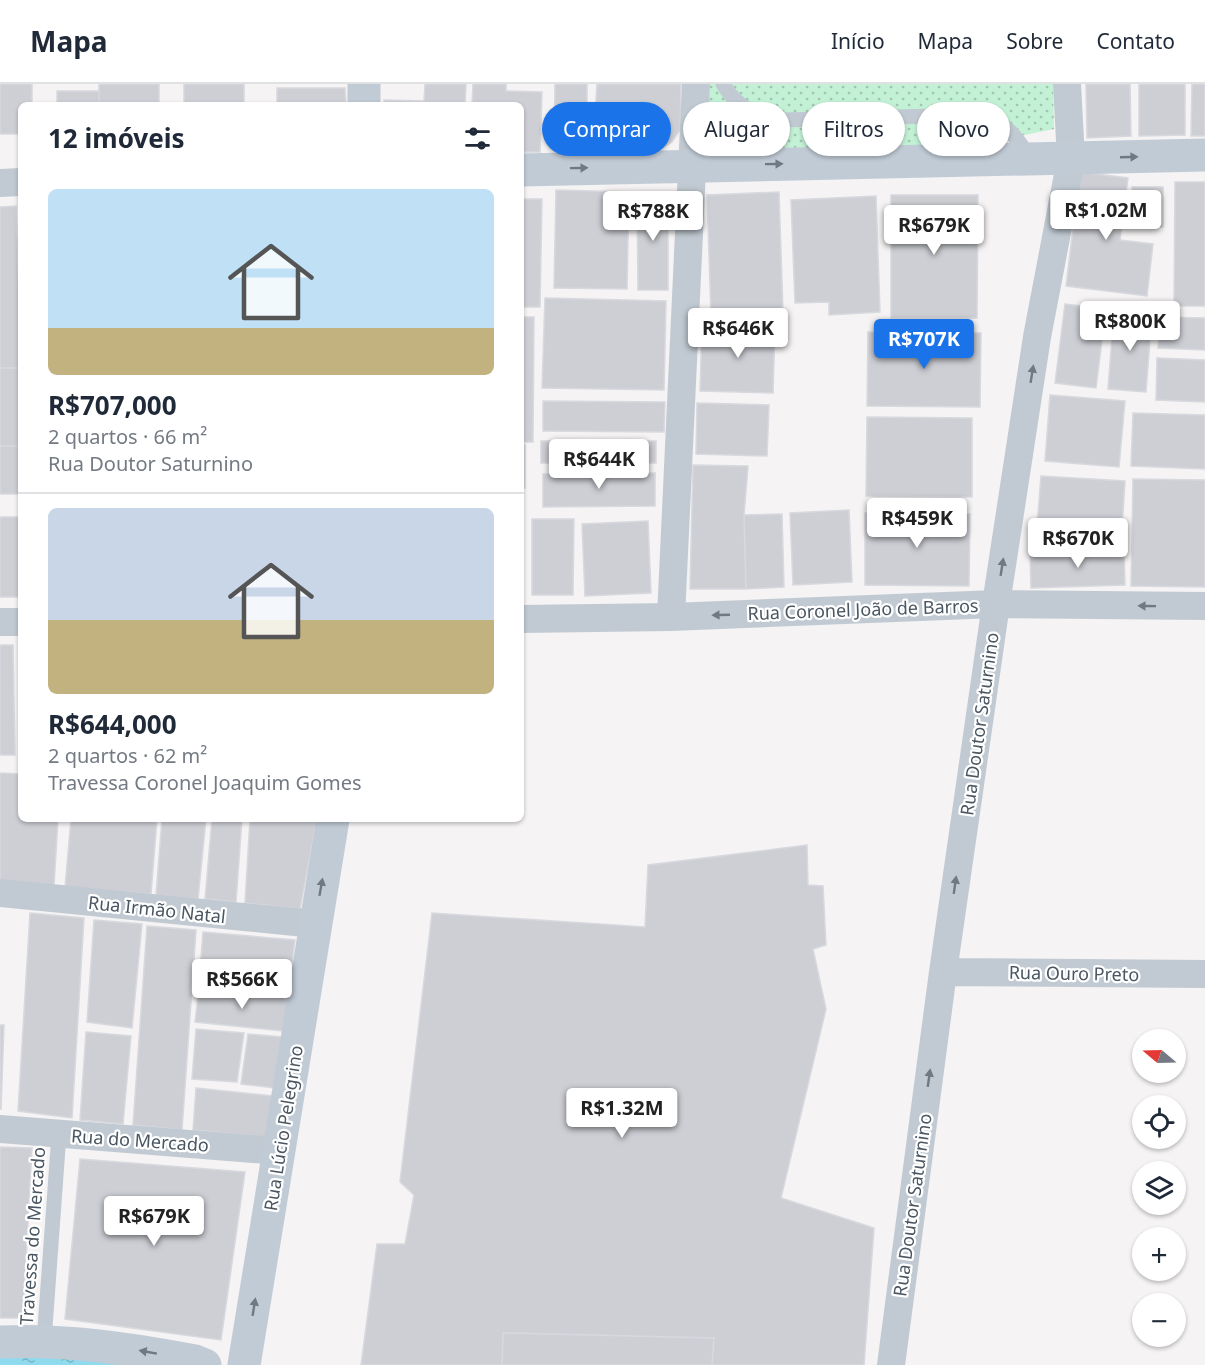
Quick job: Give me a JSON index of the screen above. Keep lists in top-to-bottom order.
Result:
{
  "streets": {
    "main road": ["Rua Lúcio Pelegrino"],
    "street": [
      "Rua Coronel João de Barros",
      "Rua Doutor Saturnino",
      "Rua Irmão Natal",
      "Rua Ouro Preto",
      "Rua do Mercado"
    ],
    "lane": ["Travessa do Mercado"]
  },
  "crossings": [
    ["Rua Coronel João de Barros", "Rua Doutor Saturnino"],
    ["Rua Doutor Saturnino", "Rua Ouro Preto"],
    ["Rua Irmão Natal", "Rua Lúcio Pelegrino"],
    ["Rua Lúcio Pelegrino", "Rua do Mercado"],
    ["Rua do Mercado", "Travessa do Mercado"]
  ],
  "one_way": ["Rua Coronel João de Barros", "Rua Doutor Saturnino", "Rua Lúcio Pelegrino"],
  "north": "left",
  "page": {
    "header": "Mapa",
    "nav": [
      "Início",
      "Mapa",
      "Sobre",
      "Contato"
    ],
    "chip": [
      "Comprar",
      "Alugar",
      "Filtros",
      "Novo"
    ],
    "heading": "12 imóveis",
    "list": [
      {
        "name": "R$707,000",
        "note": "2 quartos · 66 m² · Rua Doutor Saturnino"
      },
      {
        "name": "R$644,000",
        "note": "2 quartos · 62 m² · Travessa Coronel Joaquim Gomes"
      }
    ],
    "price": [
      "R$1.02M",
      "R$788K",
      "R$679K",
      "R$800K",
      "R$646K",
      "R$707K",
      "R$644K",
      "R$459K",
      "R$670K",
      "R$566K",
      "R$1.32M",
      "R$679K"
    ],
    "map_buttons": ["+", "−"]
  }
}
